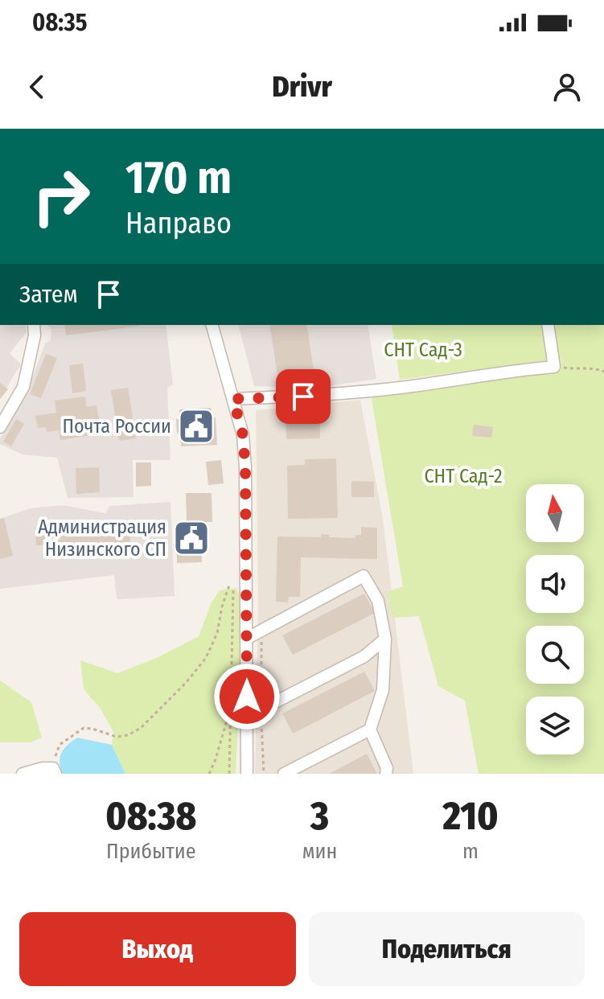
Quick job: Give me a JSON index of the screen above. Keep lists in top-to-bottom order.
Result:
{
  "parks": ["СНТ Сад-3", "СНТ Сад-2"],
  "places": {
    "public building": ["Почта России", "Администрация Низинского СП"]
  },
  "north": "top",
  "page": {
    "status": "08:35",
    "header": "Drivr",
    "turn": ["170 m", "Направо"],
    "then": "Затем",
    "eta": [
      "08:38",
      "Прибытие",
      "3",
      "мин",
      "210",
      "m"
    ],
    "buttons": ["Выход", "Поделиться"]
  }
}
